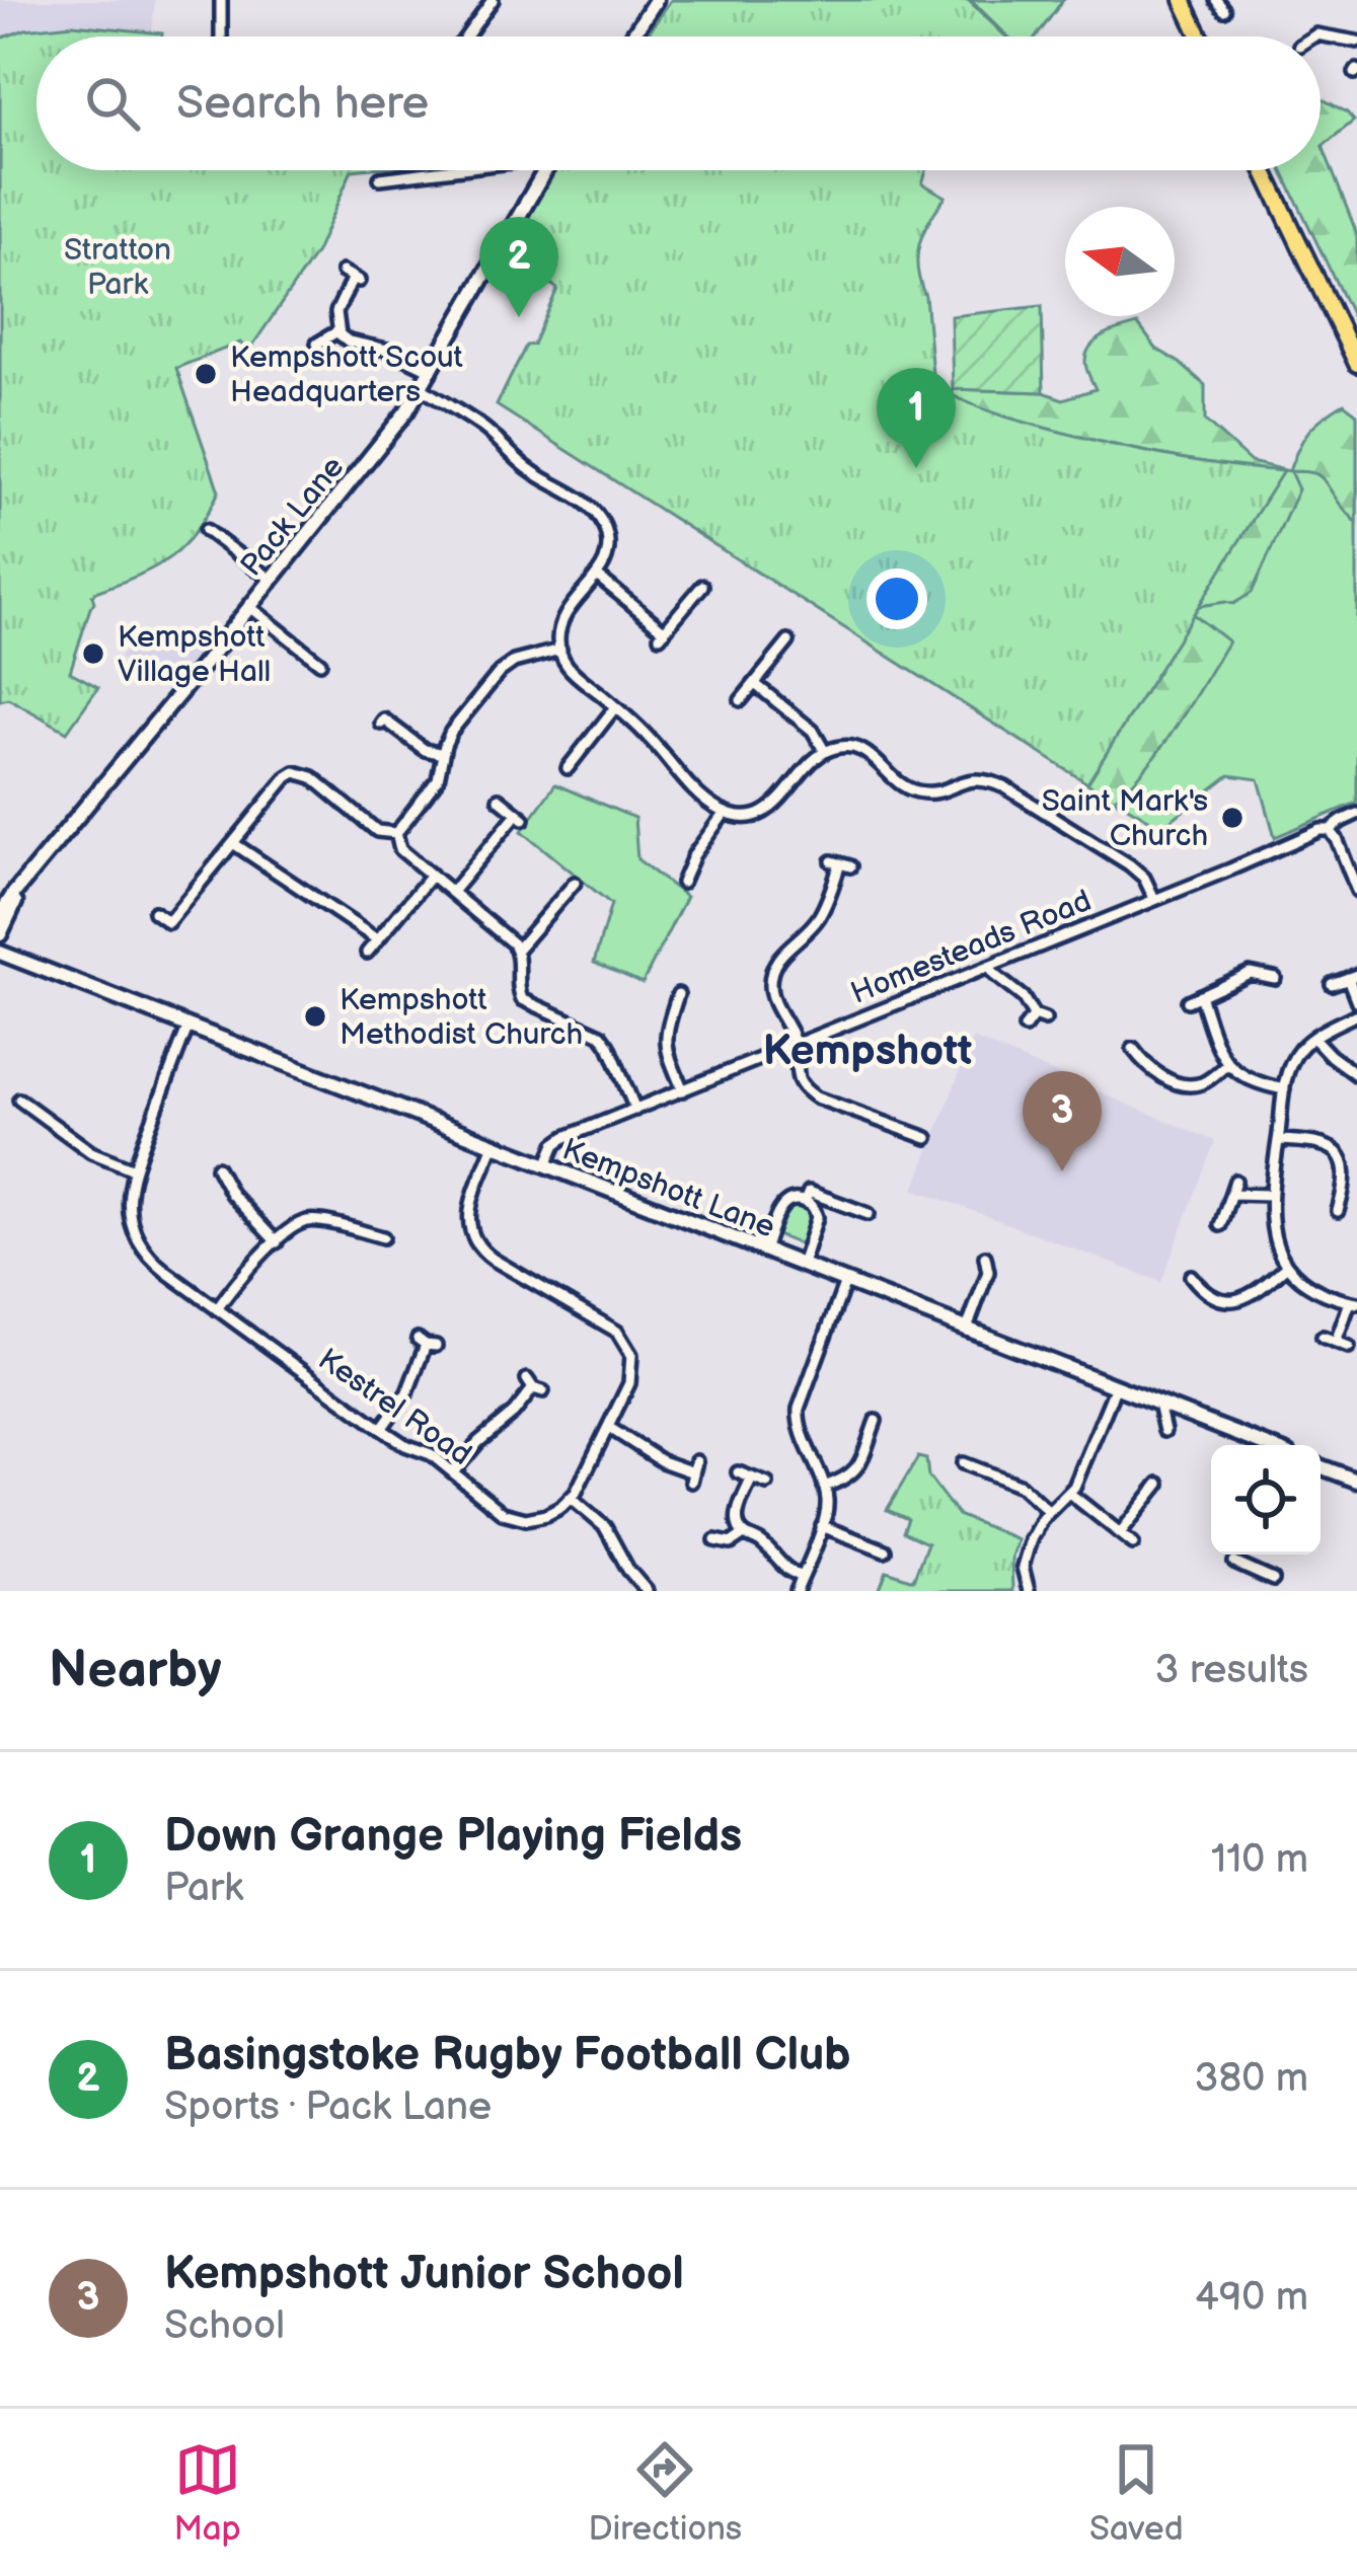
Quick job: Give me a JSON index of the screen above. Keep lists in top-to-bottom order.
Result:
{
  "streets": {
    "street": [
      "Pack Lane",
      "Homesteads Road",
      "Kempshott Lane",
      "Kestrel Road"
    ]
  },
  "crossings": [
    ["Pack Lane", "Kempshott Lane"],
    ["Homesteads Road", "Kempshott Lane"],
    ["Kempshott Lane", "Kestrel Road"]
  ],
  "districts": ["Kempshott"],
  "parks": ["Stratton Park"],
  "places": [
    "Kempshott Scout Headquarters",
    "Kempshott Village Hall",
    "Saint Mark's Church",
    "Kempshott Methodist Church"
  ],
  "north": "left",
  "page": {
    "search": "Search here",
    "pins": ["2", "1", "3"],
    "heading": ["Nearby", "3 results"],
    "list": [
      {
        "mark": "1",
        "name": "Down Grange Playing Fields",
        "note": "Park",
        "value": "110 m"
      },
      {
        "mark": "2",
        "name": "Basingstoke Rugby Football Club",
        "note": "Sports · Pack Lane",
        "value": "380 m"
      },
      {
        "mark": "3",
        "name": "Kempshott Junior School",
        "note": "School",
        "value": "490 m"
      }
    ],
    "nav": ["Map", "Directions", "Saved"]
  }
}
